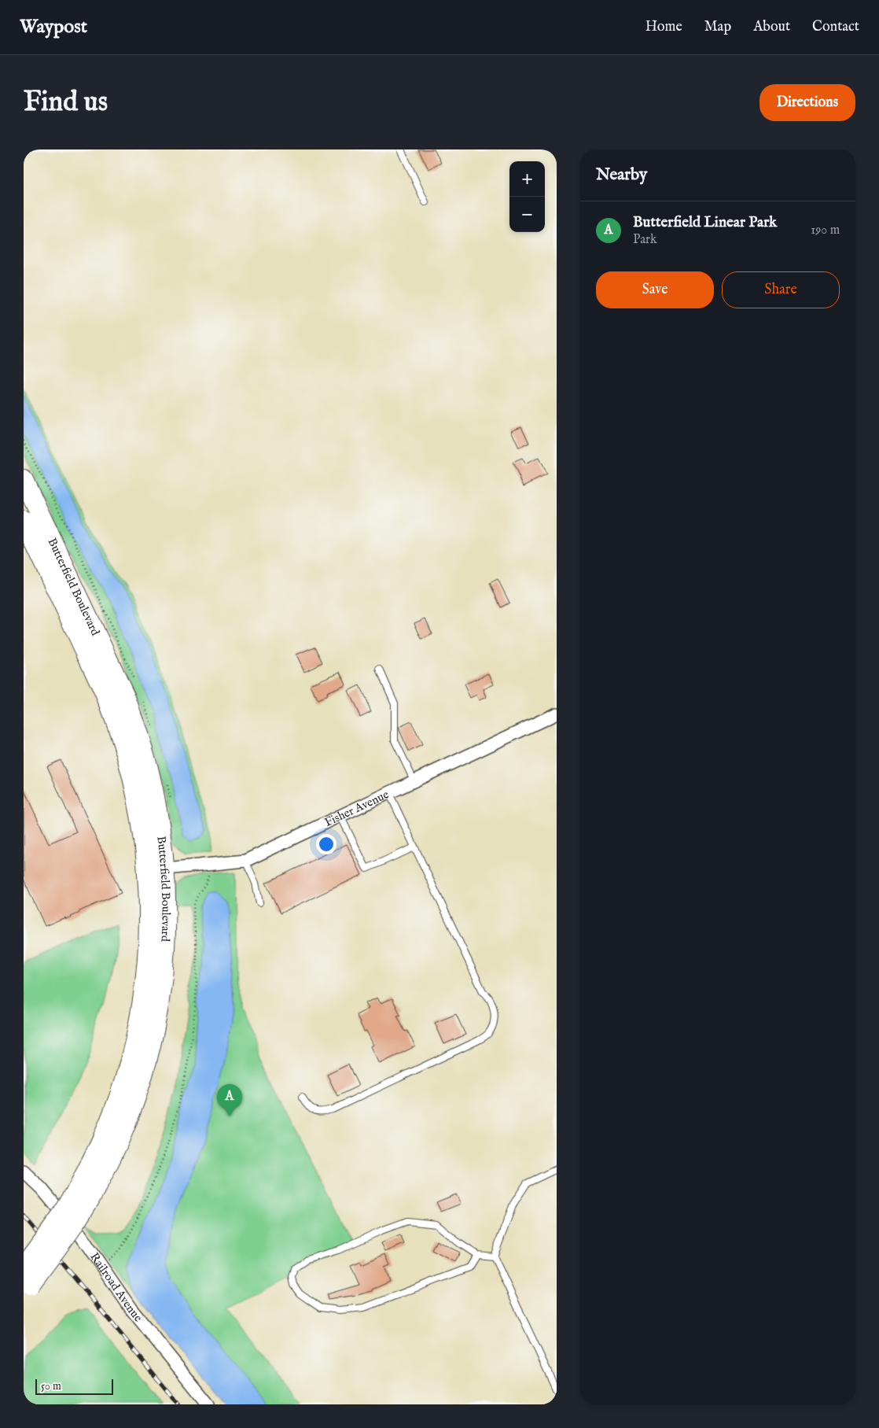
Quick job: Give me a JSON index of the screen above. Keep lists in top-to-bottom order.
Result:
{
  "streets": {
    "main road": ["Butterfield Boulevard"],
    "street": ["Fisher Avenue", "Railroad Avenue"]
  },
  "crossings": [
    ["Butterfield Boulevard", "Fisher Avenue"]
  ],
  "scale_bar": "50 m",
  "page": {
    "header": "Waypost",
    "nav": [
      "Home",
      "Map",
      "About",
      "Contact"
    ],
    "buttons": [
      "Directions",
      ["Save", "Share"]
    ],
    "title": "Find us",
    "heading": "Nearby",
    "map_buttons": ["+", "−"],
    "list": [
      {
        "mark": "A",
        "name": "Butterfield Linear Park",
        "note": "Park",
        "value": "190 m"
      }
    ],
    "pins": "A",
    "scale": "50 m"
  }
}
